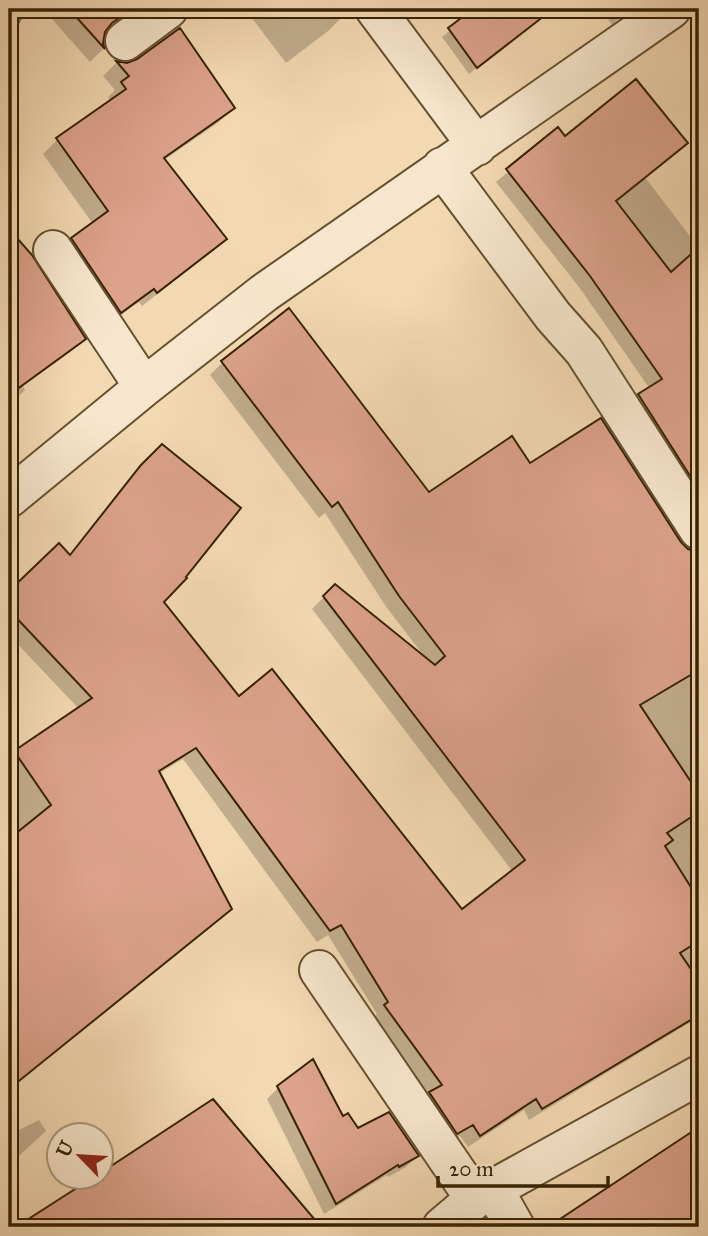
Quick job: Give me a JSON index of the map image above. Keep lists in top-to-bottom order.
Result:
{
  "scale_bar": "20 m",
  "north": "top left"
}
